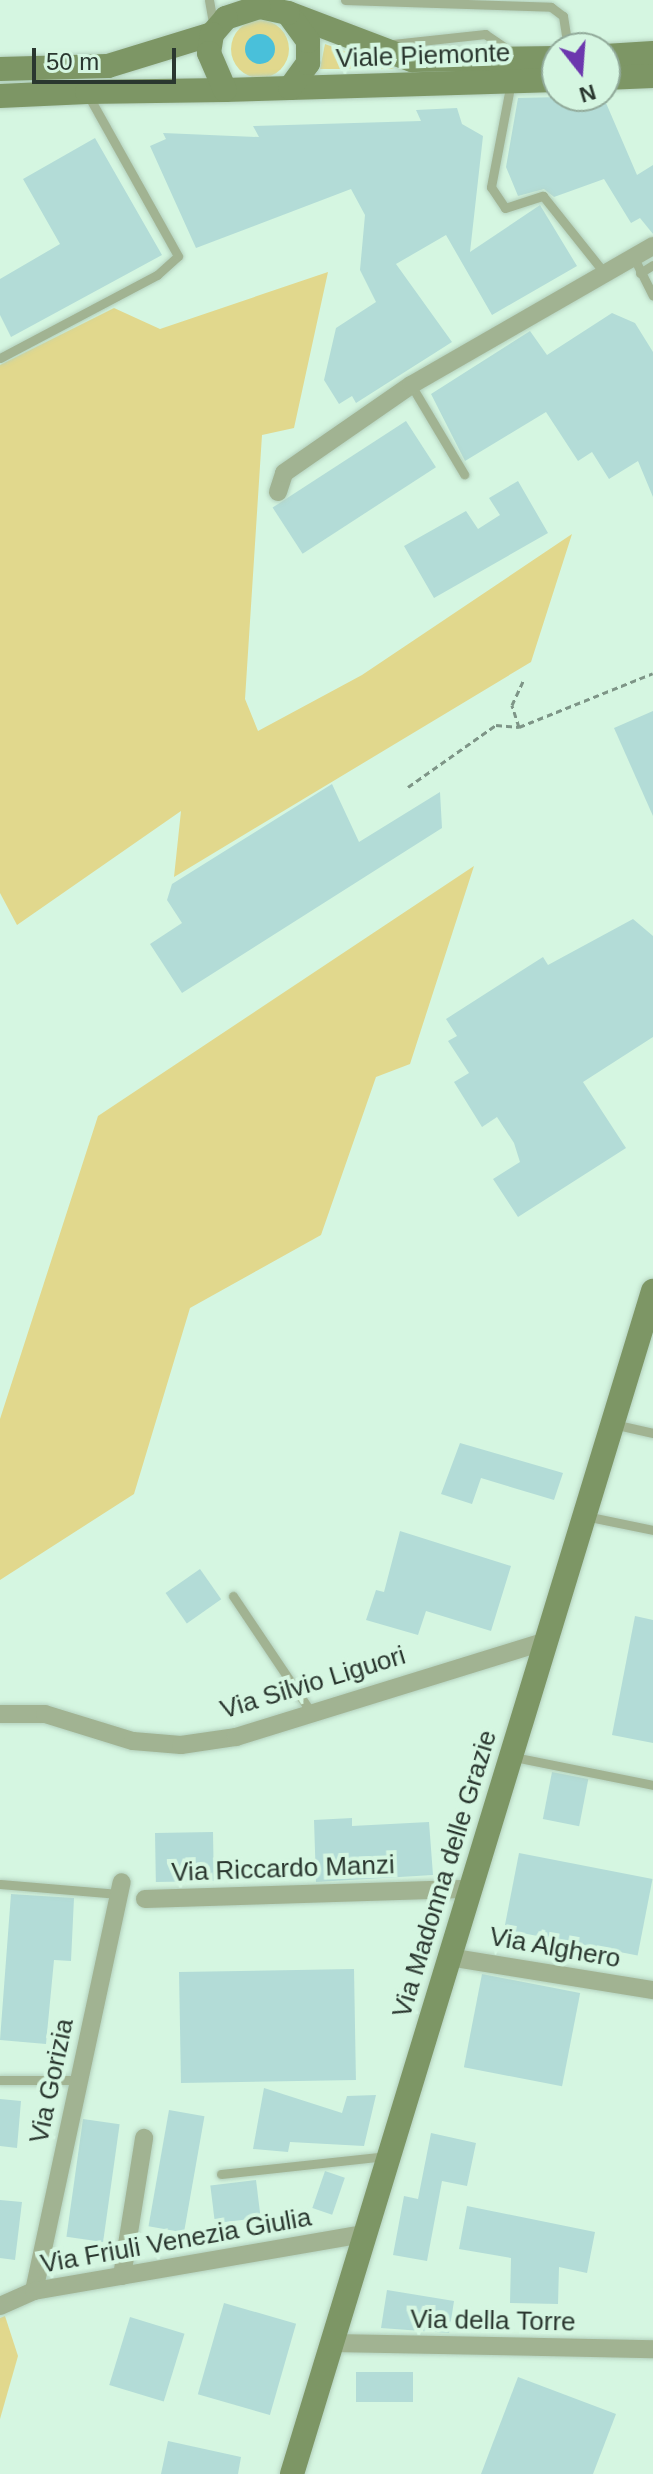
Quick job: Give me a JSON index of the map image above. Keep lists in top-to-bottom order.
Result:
{
  "streets": {
    "street": [
      "Viale Piemonte",
      "Via Silvio Liguori",
      "Via Riccardo Manzi",
      "Via Madonna delle Grazie",
      "Via Alghero",
      "Via Gorizia",
      "Via Friuli Venezia Giulia",
      "Via della Torre"
    ]
  },
  "crossings": [
    ["Via Silvio Liguori", "Via Madonna delle Grazie"],
    ["Via Riccardo Manzi", "Via Madonna delle Grazie"],
    ["Via Madonna delle Grazie", "Via Alghero"],
    ["Via Madonna delle Grazie", "Via Friuli Venezia Giulia"],
    ["Via Madonna delle Grazie", "Via della Torre"],
    ["Via Gorizia", "Via Friuli Venezia Giulia"]
  ],
  "scale_bar": "50 m",
  "north": "bottom"
}
